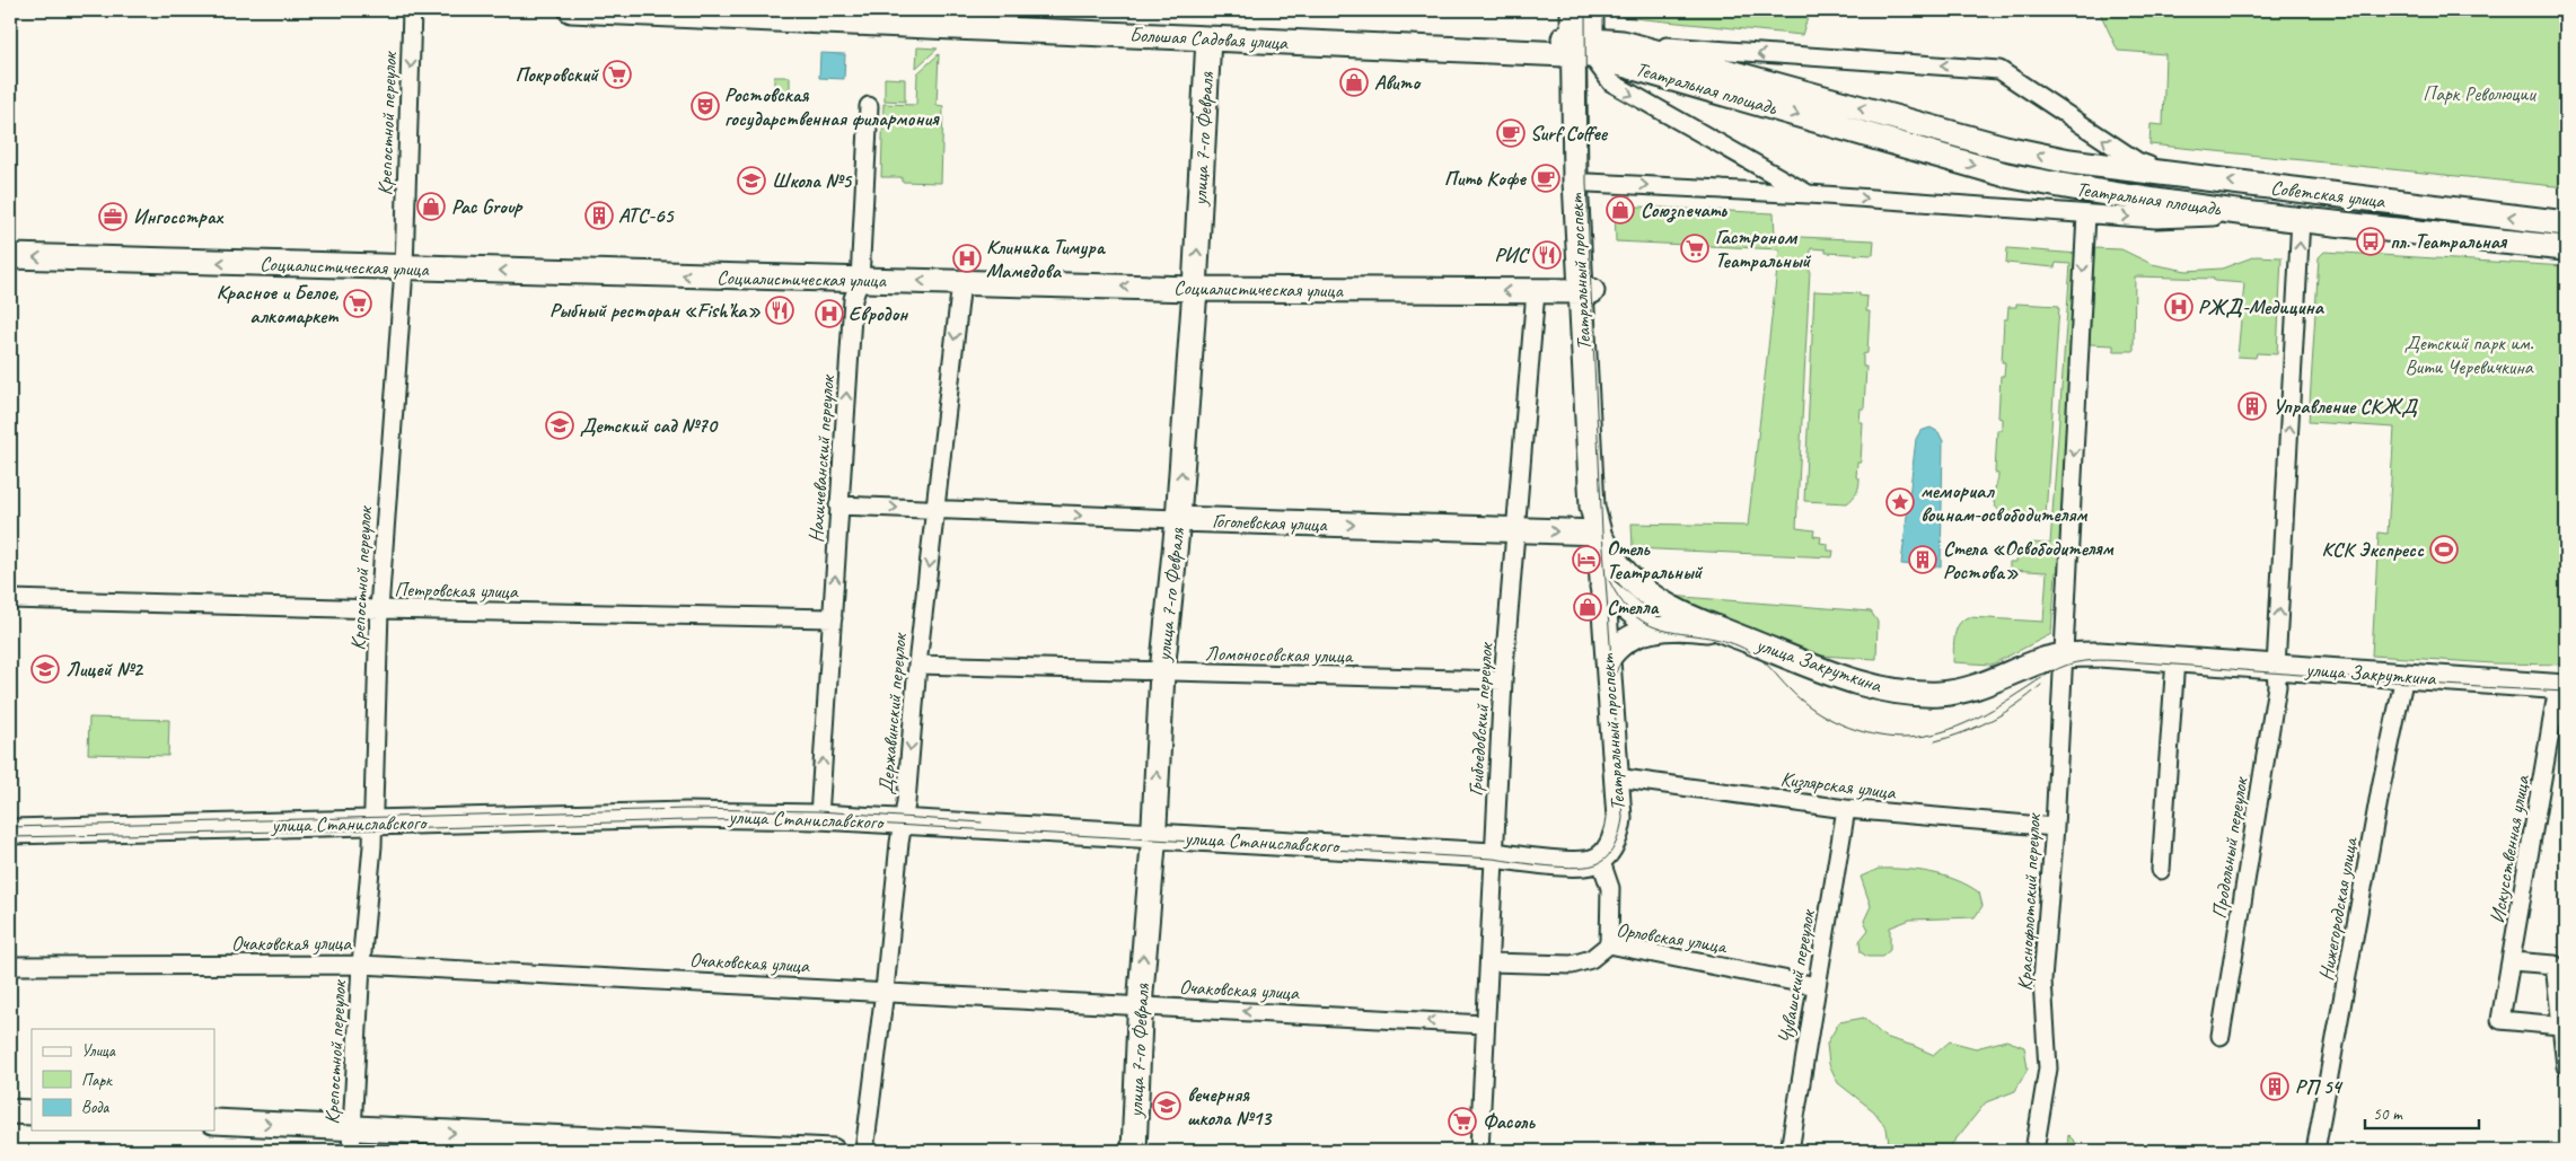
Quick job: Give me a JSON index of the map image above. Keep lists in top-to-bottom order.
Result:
{
  "streets": {
    "street": [
      "Большая Садовая улица",
      "Театральная площадь",
      "Крепостной переулок",
      "улица 7-го Февраля",
      "Советская улица",
      "Социалистическая улица",
      "Театральный проспект",
      "Нахичеванский переулок",
      "Гоголевская улица",
      "Петровская улица",
      "Ломоносовская улица",
      "улица Закруткина",
      "Державинский переулок",
      "Грибоедовский переулок",
      "Кизлярская улица",
      "улица Станиславского",
      "Продольный переулок",
      "Искусственная улица",
      "Краснофлотский переулок",
      "Нижегородская улица",
      "Орловская улица",
      "Очаковская улица",
      "Чувашский переулок"
    ]
  },
  "crossings": [
    ["Большая Садовая улица", "Театральная площадь"],
    ["Большая Садовая улица", "улица 7-го Февраля"],
    ["Большая Садовая улица", "Театральный проспект"],
    ["Театральная площадь", "Советская улица"],
    ["Театральная площадь", "Театральный проспект"],
    ["Театральная площадь", "Краснофлотский переулок"],
    ["Крепостной переулок", "Социалистическая улица"],
    ["Крепостной переулок", "Петровская улица"],
    ["Крепостной переулок", "улица Станиславского"],
    ["Крепостной переулок", "Очаковская улица"],
    ["улица 7-го Февраля", "Социалистическая улица"],
    ["улица 7-го Февраля", "Гоголевская улица"],
    ["улица 7-го Февраля", "Ломоносовская улица"],
    ["улица 7-го Февраля", "улица Станиславского"],
    ["улица 7-го Февраля", "Очаковская улица"],
    ["Советская улица", "Продольный переулок"],
    ["Социалистическая улица", "Театральный проспект"],
    ["Социалистическая улица", "Нахичеванский переулок"],
    ["Социалистическая улица", "Державинский переулок"],
    ["Социалистическая улица", "Грибоедовский переулок"],
    ["Театральный проспект", "Гоголевская улица"],
    ["Театральный проспект", "улица Закруткина"],
    ["Театральный проспект", "Кизлярская улица"],
    ["Театральный проспект", "улица Станиславского"],
    ["Нахичеванский переулок", "Гоголевская улица"],
    ["Нахичеванский переулок", "Петровская улица"],
    ["Нахичеванский переулок", "улица Станиславского"],
    ["Гоголевская улица", "улица Закруткина"],
    ["Гоголевская улица", "Державинский переулок"],
    ["Гоголевская улица", "Грибоедовский переулок"],
    ["Ломоносовская улица", "Державинский переулок"],
    ["Ломоносовская улица", "Грибоедовский переулок"],
    ["улица Закруткина", "Продольный переулок"],
    ["улица Закруткина", "Искусственная улица"],
    ["улица Закруткина", "Краснофлотский переулок"],
    ["улица Закруткина", "Нижегородская улица"],
    ["Державинский переулок", "улица Станиславского"],
    ["Державинский переулок", "Очаковская улица"],
    ["Грибоедовский переулок", "улица Станиславского"],
    ["Грибоедовский переулок", "Орловская улица"],
    ["Грибоедовский переулок", "Очаковская улица"],
    ["Кизлярская улица", "Краснофлотский переулок"],
    ["Кизлярская улица", "Чувашский переулок"],
    ["Орловская улица", "Чувашский переулок"]
  ],
  "one_way": [
    "улица 7-го Февраля",
    "Социалистическая улица",
    "Нахичеванский переулок",
    "Гоголевская улица",
    "Державинский переулок",
    "Продольный переулок",
    "Краснофлотский переулок"
  ],
  "parks": ["Парк Революции", "Детский парк им. Вити Черевичкина"],
  "places": {
    "supermarket": [
      "Покровский",
      "Гастроном Театральный",
      "Красное и Белое, алкомаркет",
      "Фасоль"
    ],
    "shop": [
      "Авито",
      "Pac Group",
      "Союзпечать",
      "Стелла"
    ],
    "theatre": ["Ростовская государственная филармония"],
    "cafe": ["Surf Coffee", "Пить Кофе"],
    "school or university": [
      "Школа №5",
      "Детский сад №70",
      "Лицей №2",
      "вечерняя школа №13"
    ],
    "building": [
      "АТС-65",
      "Управление СКЖД",
      "Стела «Освободителям Ростова»",
      "РП 54"
    ],
    "office": ["Ингосстрах"],
    "bus stop": ["пл. Театральная"],
    "restaurant": ["РИС", "Рыбный ресторан «Fish’ka»"],
    "hospital": ["Клиника Тимура Мамедова", "РЖД-Медицина", "Евродон"],
    "place": ["мемориал воинам-освободителям"],
    "sports": ["КСК Экспресс"],
    "hotel": ["Отель Театральный"]
  },
  "legend": ["Улица", "Парк", "Вода"],
  "scale_bar": "50 m"
}
